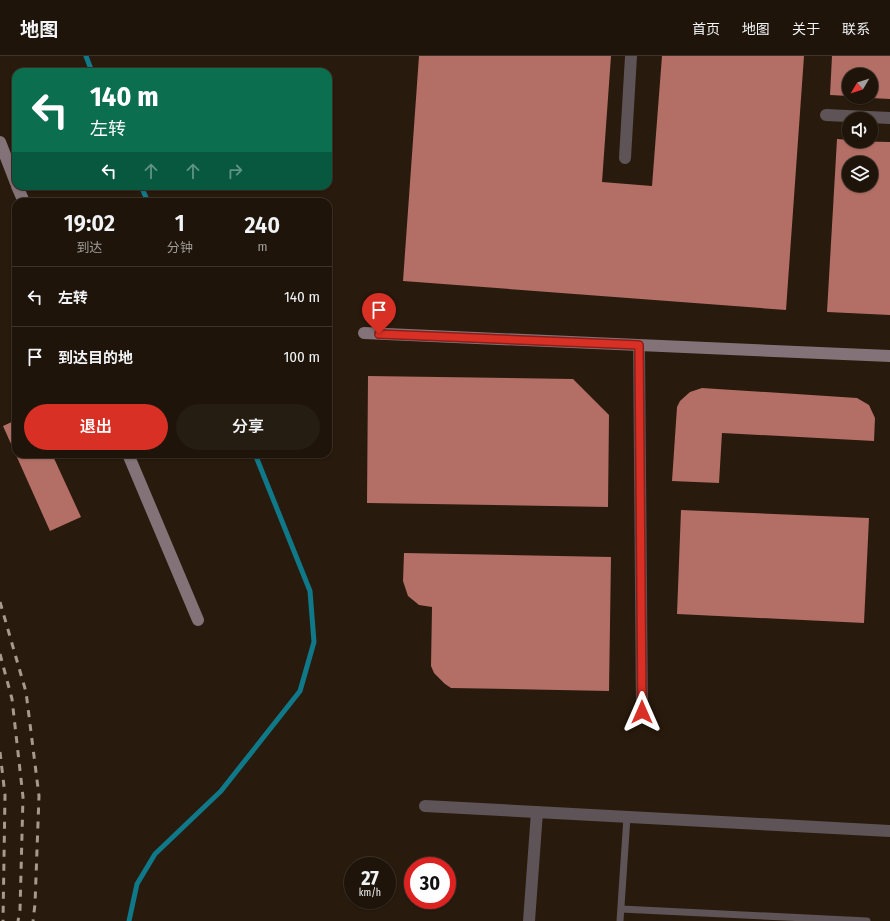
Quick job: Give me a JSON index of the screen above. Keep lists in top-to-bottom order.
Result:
{
  "north": "bottom left",
  "page": {
    "header": "地图",
    "nav": [
      "首页",
      "地图",
      "关于",
      "联系"
    ],
    "turn": ["140 m", "左转"],
    "eta": [
      "19:02",
      "到达",
      "1",
      "分钟",
      "240",
      "m"
    ],
    "list": [
      {
        "name": "左转",
        "value": "140 m"
      },
      {
        "name": "到达目的地",
        "value": "100 m"
      }
    ],
    "buttons": ["退出", "分享"],
    "speed": "27 km/h",
    "limit": "30"
  }
}
